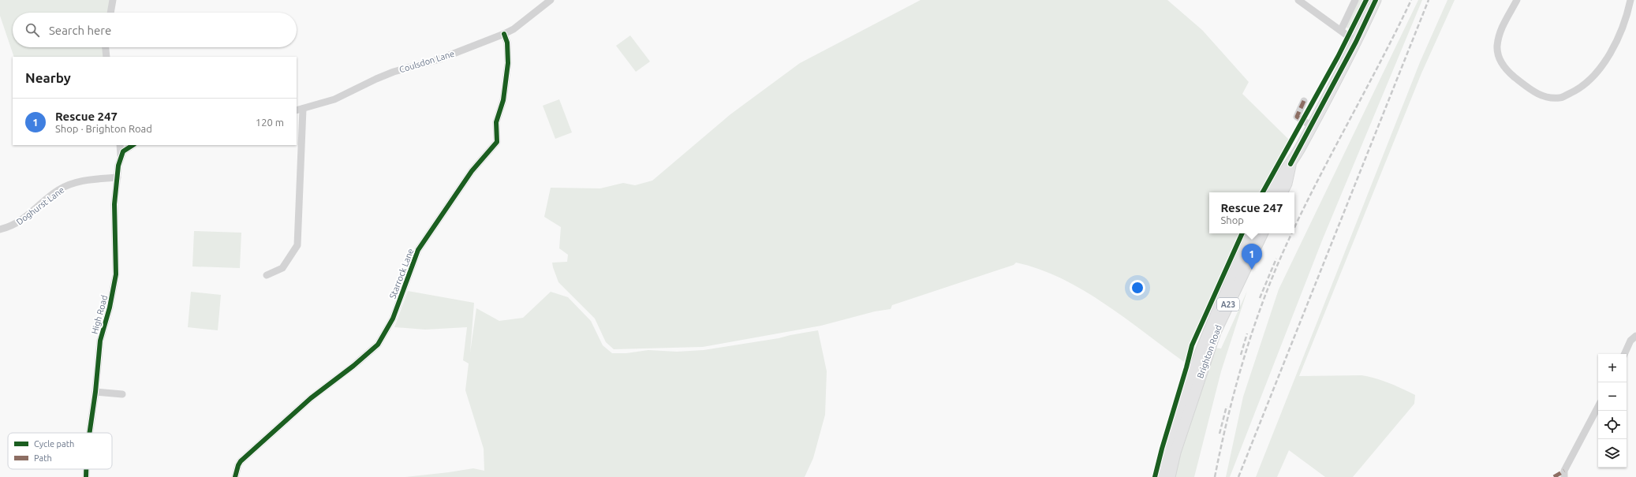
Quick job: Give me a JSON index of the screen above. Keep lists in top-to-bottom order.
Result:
{
  "streets": {
    "highway": ["A23", "Brighton Road"],
    "street": [
      "Coulsdon Lane",
      "Doghurst Lane",
      "Starrock Lane",
      "High Road"
    ]
  },
  "crossings": [
    ["Coulsdon Lane", "Starrock Lane"],
    ["Doghurst Lane", "High Road"]
  ],
  "legend": ["Cycle path", "Path"],
  "page": {
    "search": "Search here",
    "heading": "Nearby",
    "list": [
      {
        "mark": "1",
        "name": "Rescue 247",
        "note": "Shop · Brighton Road",
        "value": "120 m"
      }
    ],
    "popup": ["Rescue 247", "Shop"],
    "pins": "1",
    "map_buttons": ["+", "−"]
  }
}
